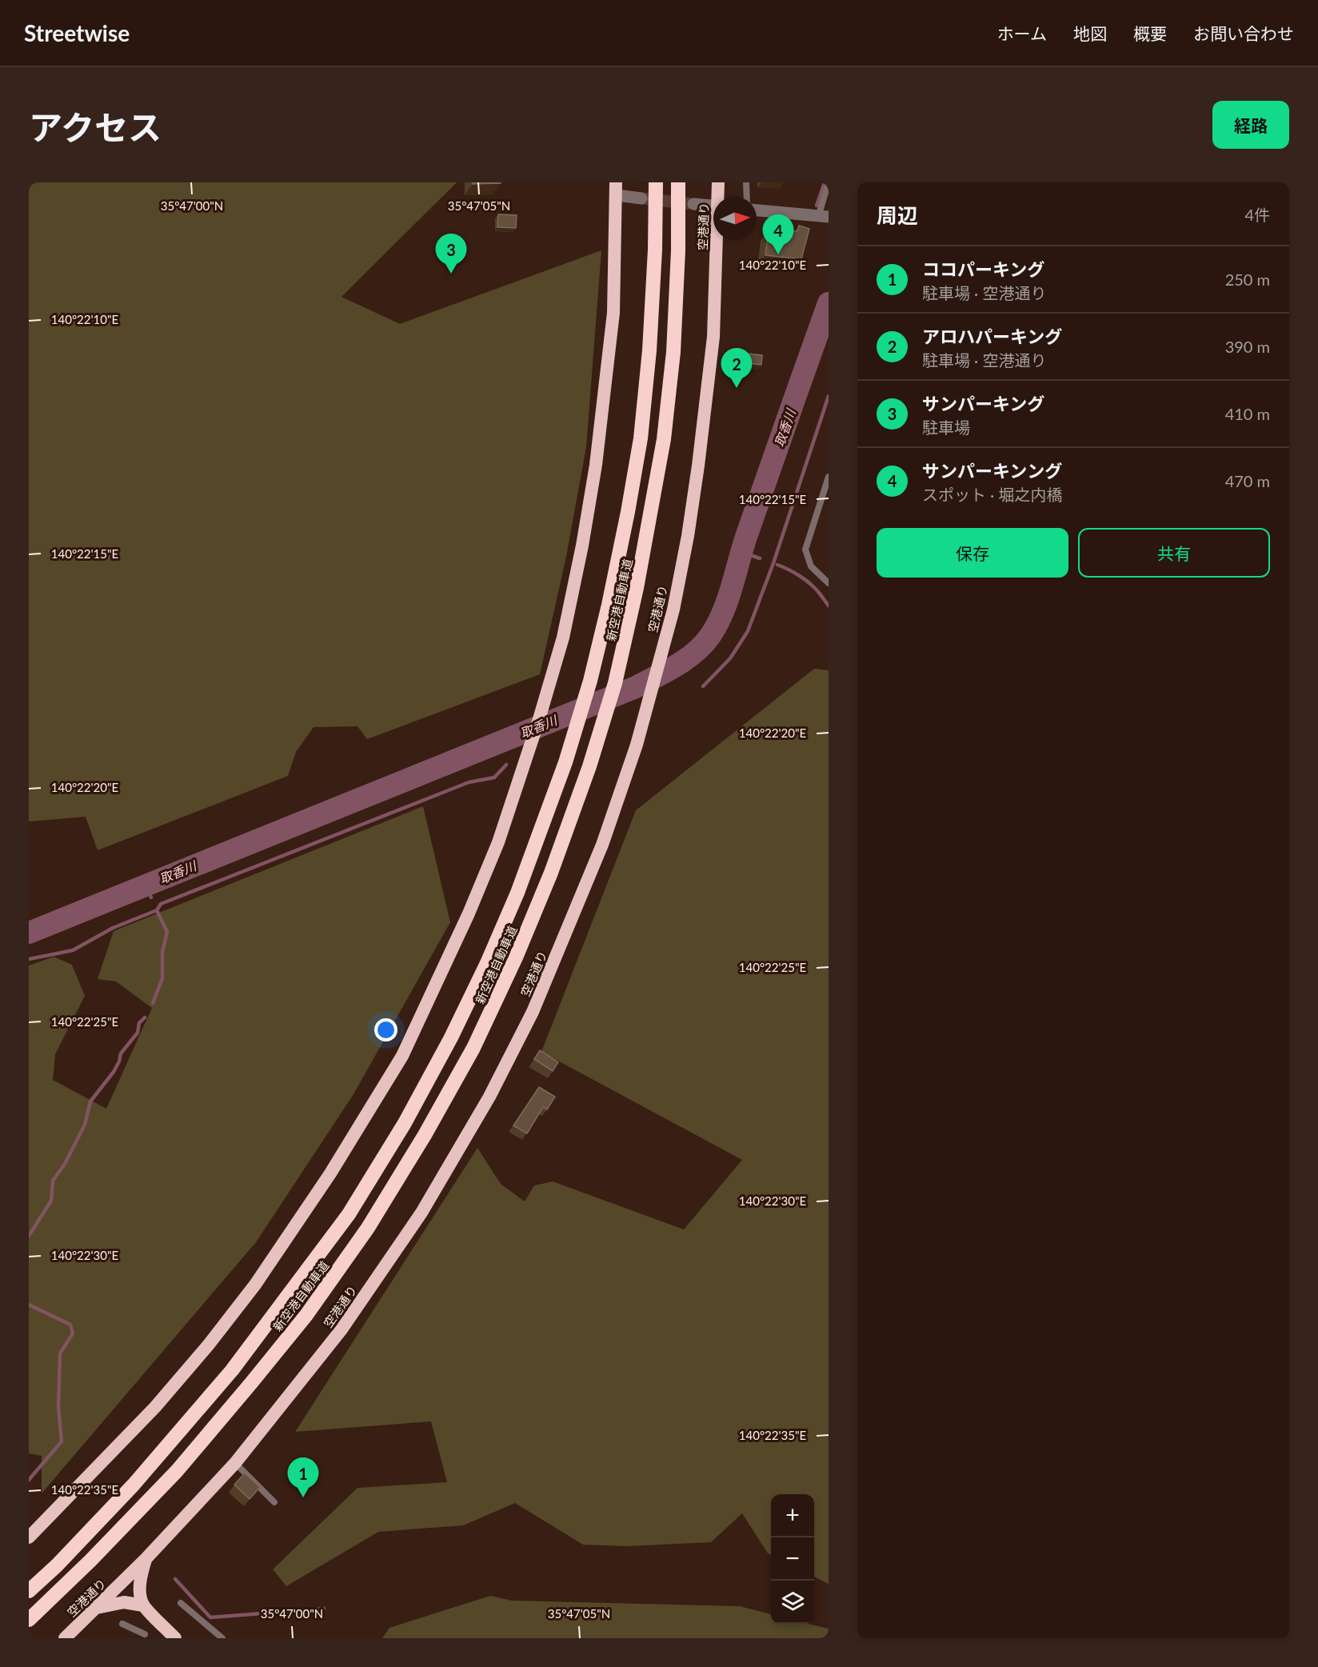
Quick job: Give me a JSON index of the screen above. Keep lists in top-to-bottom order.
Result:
{
  "streets": {
    "highway": ["空港通り", "新空港自動車道"]
  },
  "water": ["取香川"],
  "north": "right",
  "page": {
    "header": "Streetwise",
    "nav": [
      "ホーム",
      "地図",
      "概要",
      "お問い合わせ"
    ],
    "title": "アクセス",
    "buttons": [
      "経路",
      ["保存", "共有"]
    ],
    "heading": ["周辺", "4件"],
    "pins": [
      "4",
      "3",
      "2",
      "1"
    ],
    "list": [
      {
        "mark": "1",
        "name": "ココパーキング",
        "note": "駐車場 · 空港通り",
        "value": "250 m"
      },
      {
        "mark": "2",
        "name": "アロハパーキング",
        "note": "駐車場 · 空港通り",
        "value": "390 m"
      },
      {
        "mark": "3",
        "name": "サンパーキング",
        "note": "駐車場",
        "value": "410 m"
      },
      {
        "mark": "4",
        "name": "サンパーキンング",
        "note": "スポット · 堀之内橋",
        "value": "470 m"
      }
    ],
    "map_buttons": ["+", "−"]
  },
  "coordinates": [
    "35°47'00\"N",
    "35°47'05\"N",
    "140°22'10\"E",
    "140°22'15\"E",
    "140°22'20\"E",
    "140°22'25\"E",
    "140°22'30\"E",
    "140°22'35\"E"
  ]
}
